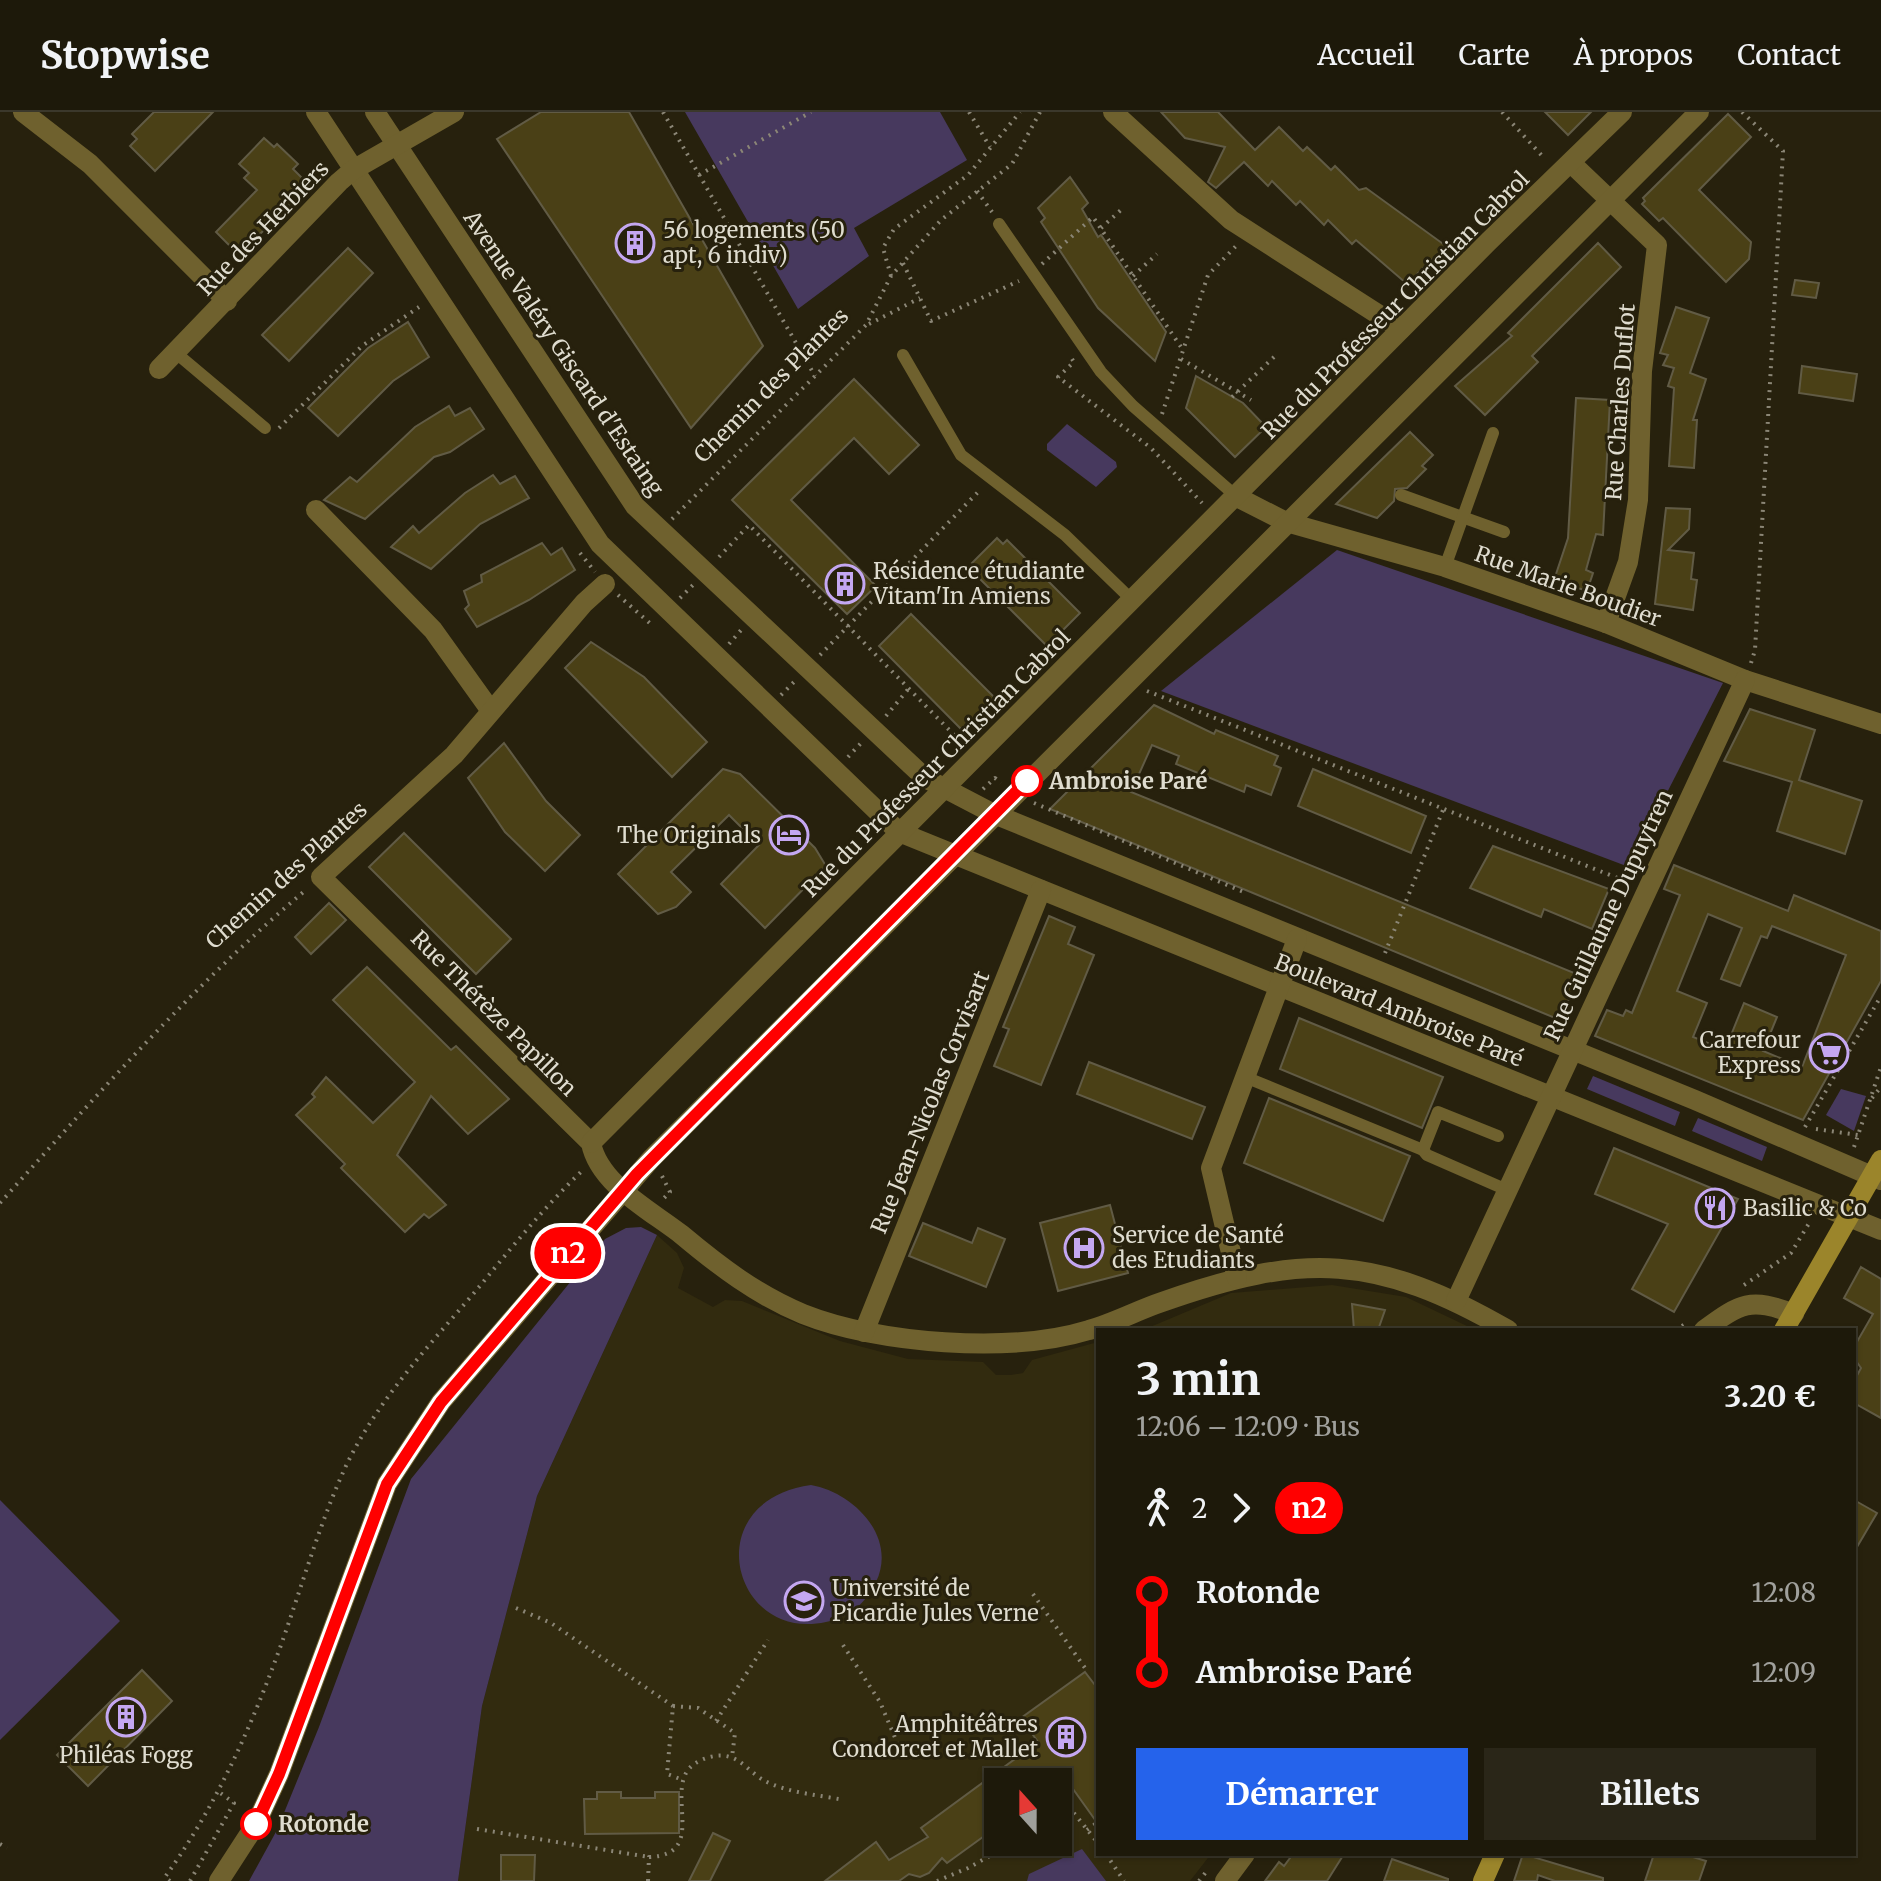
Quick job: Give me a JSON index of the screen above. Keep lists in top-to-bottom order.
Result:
{
  "streets": {
    "street": [
      "Rue des Herbiers",
      "Rue du Professeur Christian Cabrol",
      "Avenue Valéry Giscard d'Estaing",
      "Chemin des Plantes",
      "Rue Charles Duflot",
      "Rue Marie Boudier",
      "Rue Guillaume Dupuytren",
      "Boulevard Ambroise Paré",
      "Rue Thérèze Papillon",
      "Rue Jean-Nicolas Corvisart"
    ]
  },
  "crossings": [
    ["Rue des Herbiers", "Avenue Valéry Giscard d'Estaing"],
    ["Rue du Professeur Christian Cabrol", "Avenue Valéry Giscard d'Estaing"],
    ["Rue du Professeur Christian Cabrol", "Rue Charles Duflot"],
    ["Rue du Professeur Christian Cabrol", "Rue Marie Boudier"],
    ["Rue du Professeur Christian Cabrol", "Boulevard Ambroise Paré"],
    ["Rue du Professeur Christian Cabrol", "Rue Thérèze Papillon"],
    ["Avenue Valéry Giscard d'Estaing", "Boulevard Ambroise Paré"],
    ["Chemin des Plantes", "Rue Thérèze Papillon"],
    ["Rue Charles Duflot", "Rue Marie Boudier"],
    ["Rue Marie Boudier", "Rue Guillaume Dupuytren"],
    ["Rue Guillaume Dupuytren", "Boulevard Ambroise Paré"],
    ["Rue Guillaume Dupuytren", "Rue Thérèze Papillon"],
    ["Boulevard Ambroise Paré", "Rue Jean-Nicolas Corvisart"],
    ["Rue Thérèze Papillon", "Rue Jean-Nicolas Corvisart"]
  ],
  "places": {
    "building": [
      "56 logements (50 apt, 6 indiv)",
      "Résidence étudiante Vitam'In Amiens",
      "Philéas Fogg",
      "Amphitéâtres Condorcet et Mallet"
    ],
    "other": ["Ambroise Paré", "Rotonde"],
    "hotel": ["The Originals"],
    "supermarket": ["Carrefour Express"],
    "restaurant": ["Basilic & Co"],
    "hospital": ["Service de Santé des Etudiants"],
    "school or university": ["Université de Picardie Jules Verne"]
  },
  "lines": ["bus line n2"],
  "north": "top",
  "page": {
    "header": "Stopwise",
    "nav": [
      "Accueil",
      "Carte",
      "À propos",
      "Contact"
    ],
    "on_map": "n2",
    "heading": ["3 min", "12:06 – 12:09 · Bus", "3.20 €"],
    "legs": ["2", "n2"],
    "list": [
      {
        "name": "Rotonde",
        "value": "12:08"
      },
      {
        "name": "Ambroise Paré",
        "value": "12:09"
      }
    ],
    "buttons": ["Démarrer", "Billets"]
  }
}
